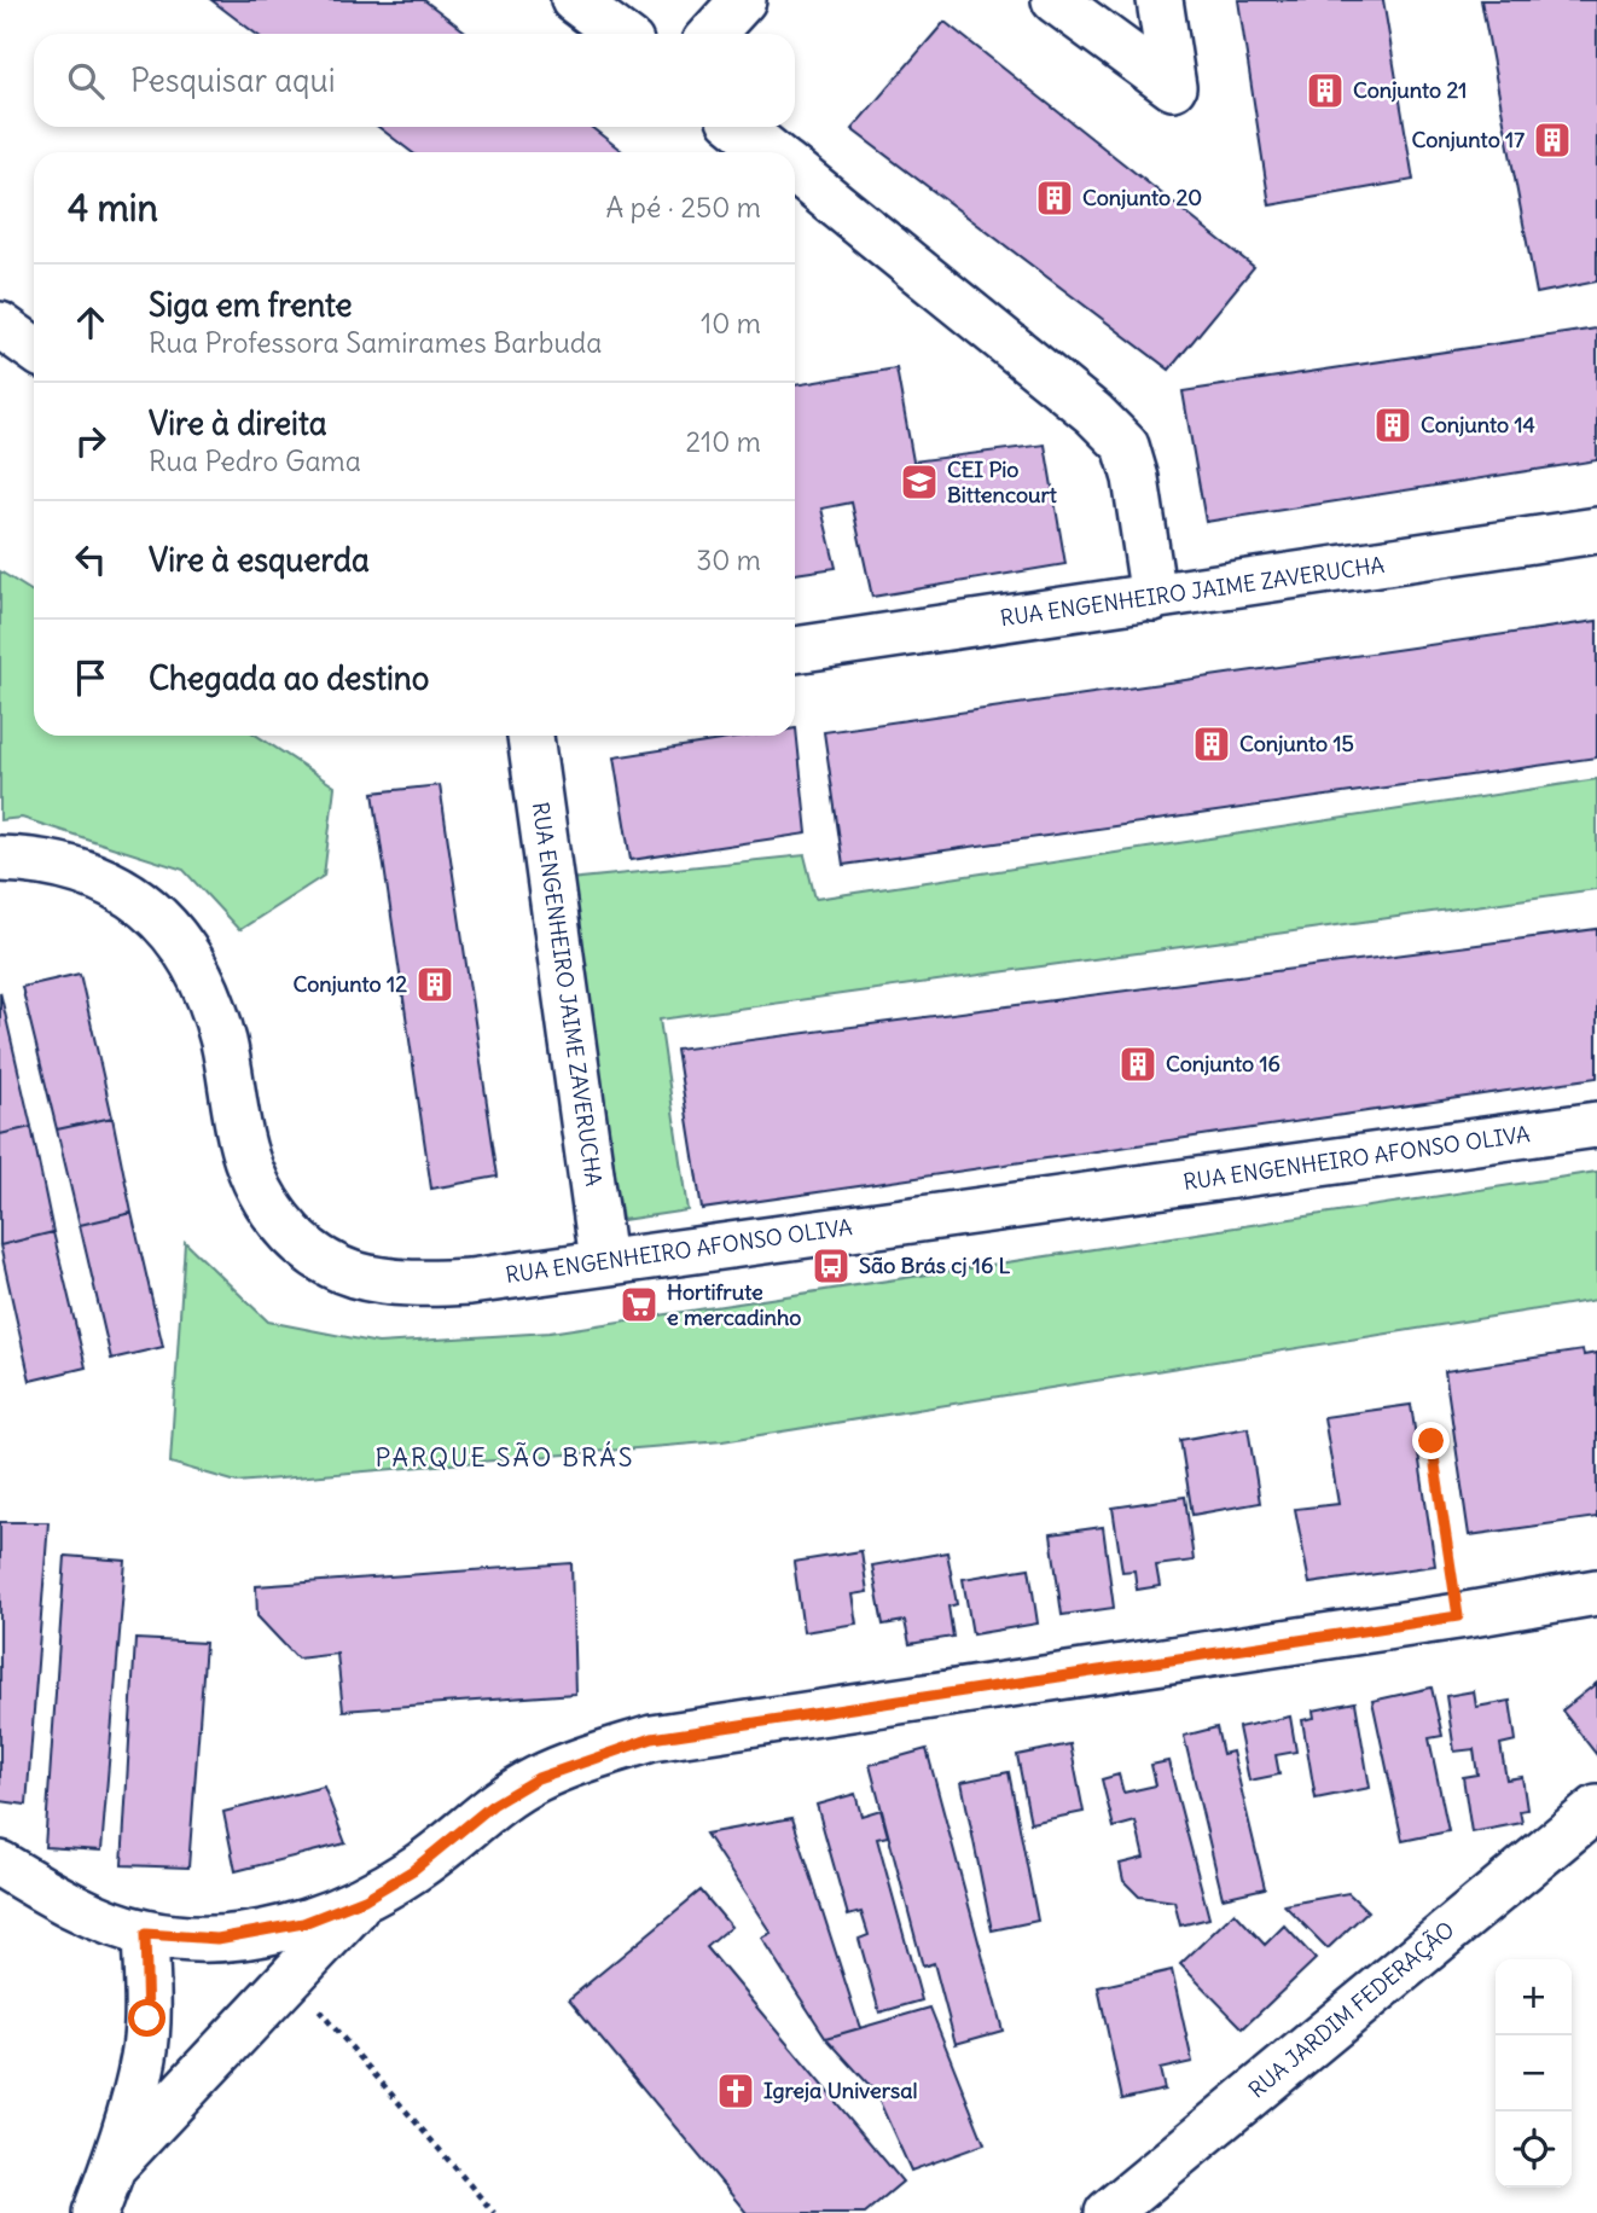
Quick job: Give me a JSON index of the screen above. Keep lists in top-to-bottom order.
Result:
{
  "streets": {
    "street": ["RUA ENGENHEIRO JAIME ZAVERUCHA", "RUA ENGENHEIRO AFONSO OLIVA", "RUA JARDIM FEDERAÇÃO"]
  },
  "crossings": [
    ["RUA ENGENHEIRO JAIME ZAVERUCHA", "RUA ENGENHEIRO AFONSO OLIVA"]
  ],
  "districts": ["PARQUE SÃO BRÁS"],
  "places": {
    "building": [
      "Conjunto 21",
      "Conjunto 17",
      "Conjunto 20",
      "Conjunto 14",
      "Conjunto 15",
      "Conjunto 12",
      "Conjunto 16"
    ],
    "school or university": ["CEI Pio Bittencourt"],
    "bus stop": ["São Brás cj 16 L"],
    "supermarket": ["Hortifrute e mercadinho"],
    "church": ["Igreja Universal"]
  },
  "page": {
    "search": "Pesquisar aqui",
    "heading": ["4 min", "A pé · 250 m"],
    "list": [
      ["Siga em frente", "Rua Professora Samirames Barbuda", "10 m"],
      ["Vire à direita", "Rua Pedro Gama", "210 m"],
      ["Vire à esquerda", "30 m"],
      "Chegada ao destino"
    ],
    "map_buttons": ["+", "−"]
  }
}
